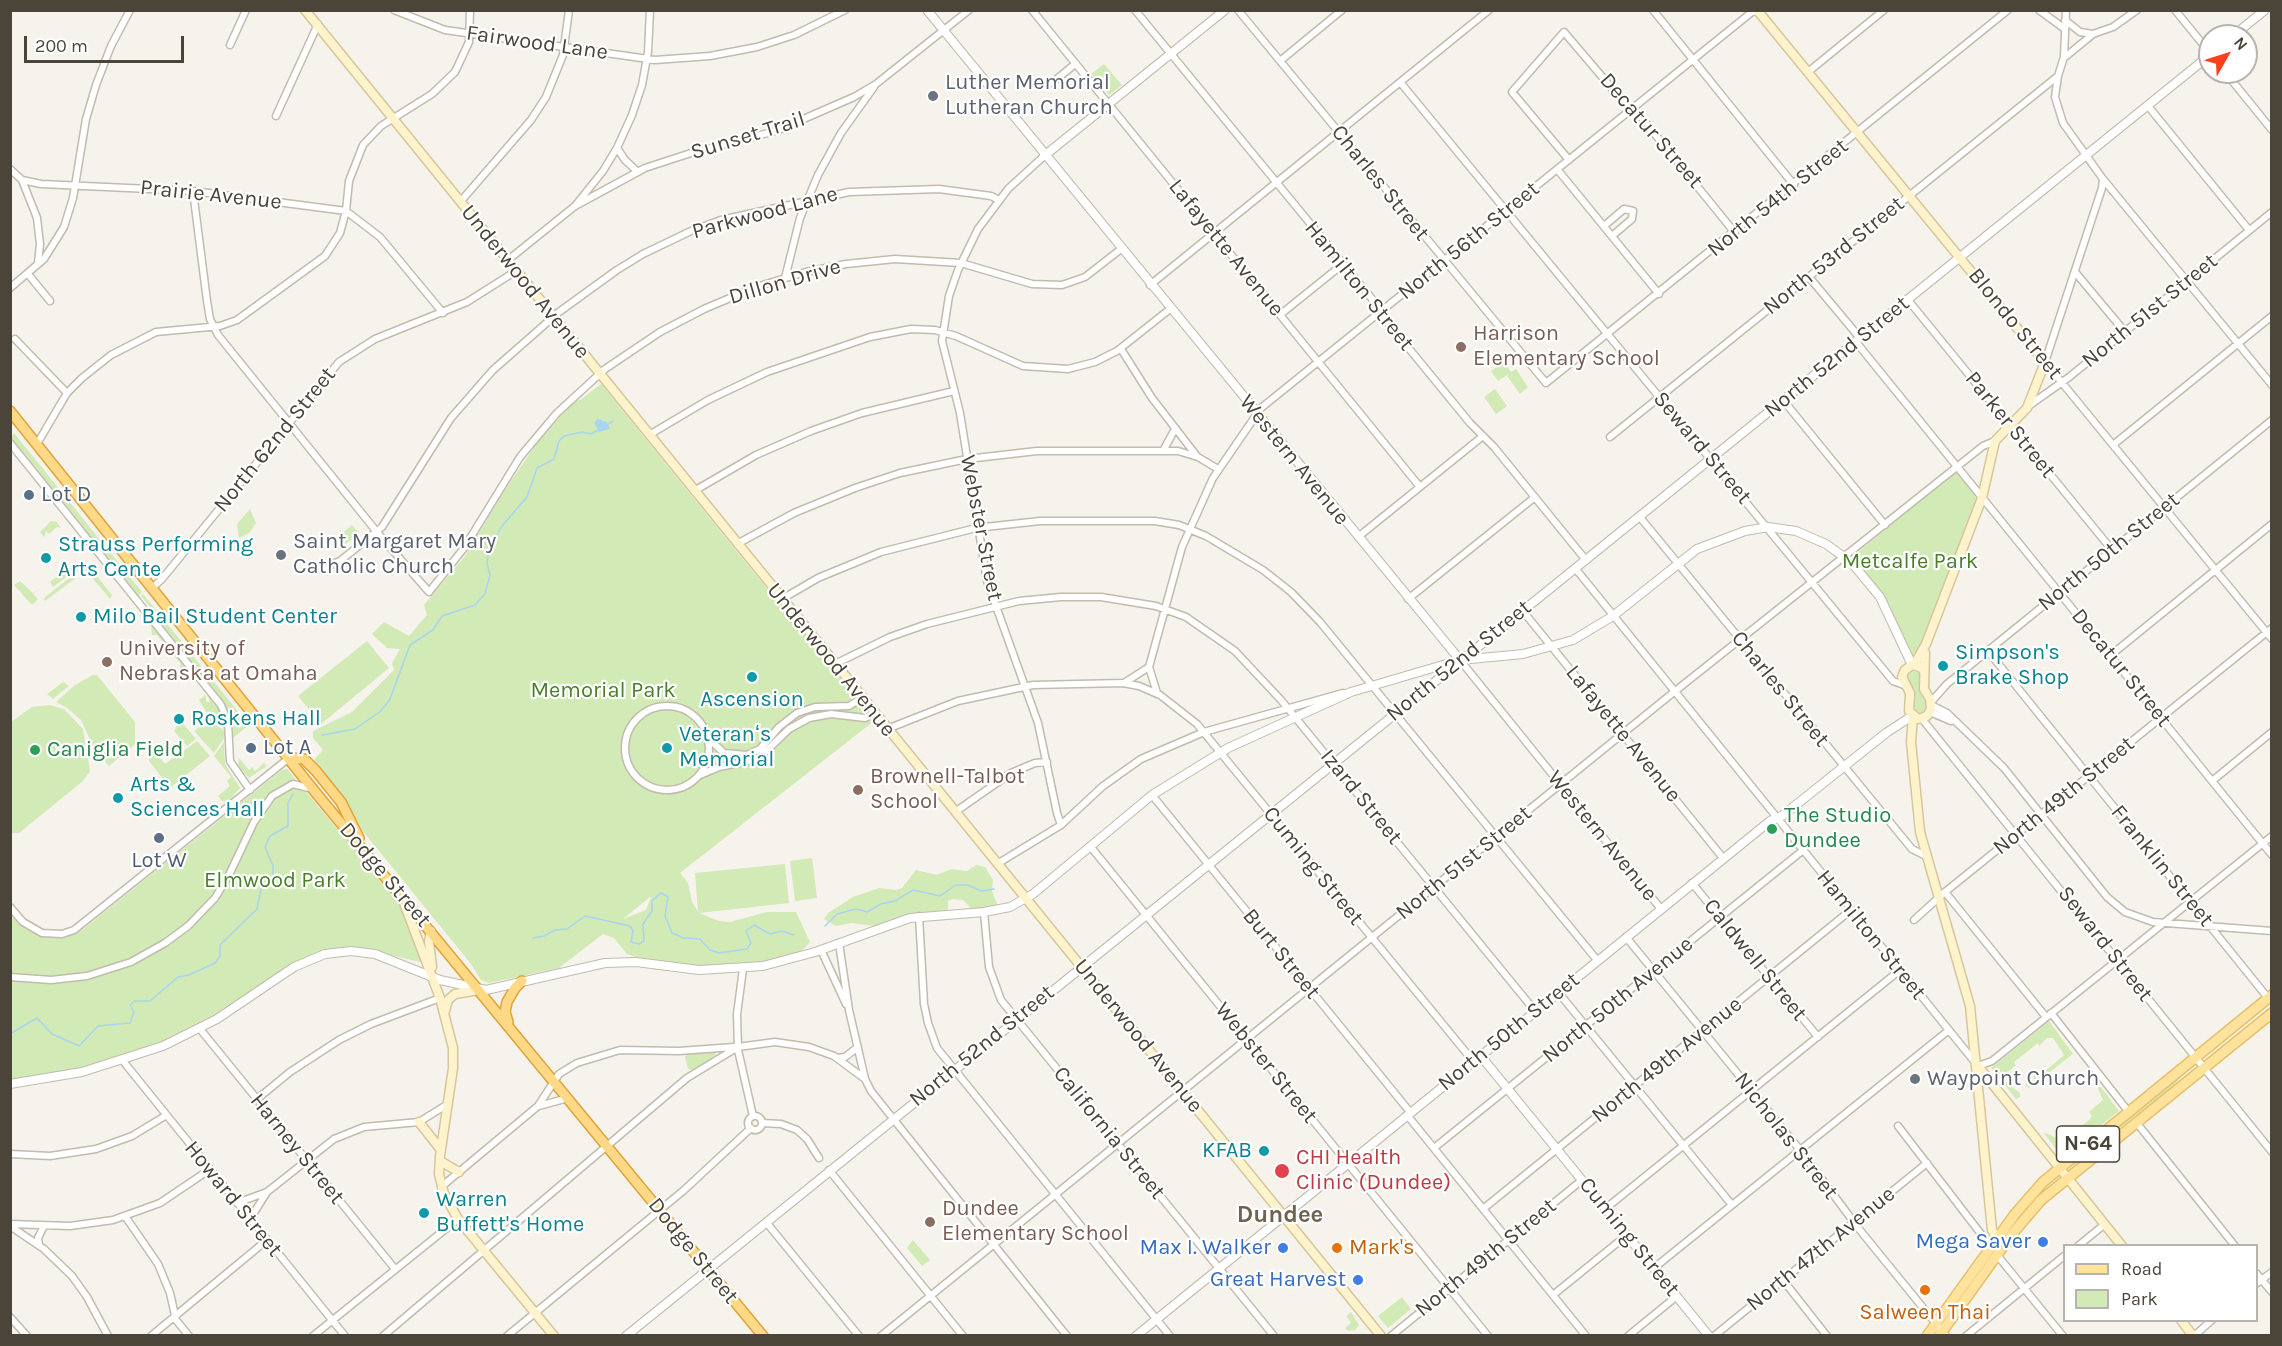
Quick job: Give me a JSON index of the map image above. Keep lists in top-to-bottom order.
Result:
{
  "streets": {
    "highway": ["Dodge Street"],
    "main road": [
      "Underwood Avenue",
      "Hamilton Street",
      "Blondo Street",
      "N-64"
    ],
    "street": [
      "Fairwood Lane",
      "Decatur Street",
      "Sunset Trail",
      "Charles Street",
      "Prairie Avenue",
      "North 54th Street",
      "Parkwood Lane",
      "North 56th Street",
      "Lafayette Avenue",
      "North 53rd Street",
      "Dillon Drive",
      "North 51st Street",
      "North 52nd Street",
      "Parker Street",
      "North 62nd Street",
      "Seward Street",
      "Western Avenue",
      "Webster Street",
      "North 50th Street",
      "North 49th Street",
      "Izard Street",
      "Cuming Street",
      "Franklin Street",
      "Burt Street",
      "Caldwell Street",
      "North 50th Avenue",
      "North 49th Avenue",
      "California Street",
      "Nicholas Street",
      "Harney Street",
      "Howard Street",
      "North 47th Avenue"
    ]
  },
  "crossings": [
    ["Decatur Street", "North 54th Street"],
    ["Decatur Street", "North 56th Street"],
    ["Decatur Street", "North 53rd Street"],
    ["Decatur Street", "North 51st Street"],
    ["Decatur Street", "North 52nd Street"],
    ["Decatur Street", "North 50th Street"],
    ["Decatur Street", "North 49th Street"],
    ["Sunset Trail", "Western Avenue"],
    ["Charles Street", "North 54th Street"],
    ["Charles Street", "North 56th Street"],
    ["Charles Street", "North 51st Street"],
    ["Charles Street", "North 52nd Street"],
    ["Charles Street", "North 50th Street"],
    ["North 54th Street", "Blondo Street"],
    ["North 54th Street", "Seward Street"],
    ["Parkwood Lane", "Underwood Avenue"],
    ["Parkwood Lane", "Dillon Drive"],
    ["North 56th Street", "Lafayette Avenue"],
    ["North 56th Street", "Hamilton Street"],
    ["North 56th Street", "Blondo Street"],
    ["North 56th Street", "Seward Street"],
    ["North 56th Street", "Western Avenue"],
    ["North 56th Street", "Izard Street"],
    ["Lafayette Avenue", "North 51st Street"],
    ["Lafayette Avenue", "North 52nd Street"],
    ["Lafayette Avenue", "North 50th Street"],
    ["North 53rd Street", "Blondo Street"],
    ["North 53rd Street", "Seward Street"],
    ["Underwood Avenue", "Dillon Drive"],
    ["Underwood Avenue", "North 51st Street"],
    ["Underwood Avenue", "North 52nd Street"],
    ["Underwood Avenue", "North 62nd Street"],
    ["Underwood Avenue", "North 50th Street"],
    ["Underwood Avenue", "Izard Street"],
    ["Dillon Drive", "Western Avenue"],
    ["Hamilton Street", "North 51st Street"],
    ["Hamilton Street", "North 52nd Street"],
    ["Hamilton Street", "North 50th Street"],
    ["Hamilton Street", "North 50th Avenue"],
    ["Hamilton Street", "North 49th Avenue"],
    ["Hamilton Street", "N-64"],
    ["North 51st Street", "Blondo Street"],
    ["North 51st Street", "Seward Street"],
    ["North 51st Street", "Western Avenue"],
    ["North 51st Street", "Webster Street"],
    ["North 51st Street", "Izard Street"],
    ["North 51st Street", "Cuming Street"],
    ["North 51st Street", "Burt Street"],
    ["North 51st Street", "California Street"],
    ["Blondo Street", "North 52nd Street"],
    ["Blondo Street", "North 50th Street"],
    ["Blondo Street", "North 49th Street"],
    ["North 52nd Street", "Parker Street"],
    ["North 52nd Street", "Seward Street"],
    ["North 52nd Street", "Western Avenue"],
    ["North 52nd Street", "Webster Street"],
    ["North 52nd Street", "Izard Street"],
    ["North 52nd Street", "Cuming Street"],
    ["North 52nd Street", "Dodge Street"],
    ["North 52nd Street", "Burt Street"],
    ["North 52nd Street", "California Street"],
    ["Parker Street", "North 50th Street"],
    ["North 62nd Street", "Dodge Street"],
    ["Seward Street", "North 50th Street"],
    ["Seward Street", "North 49th Street"],
    ["Seward Street", "N-64"],
    ["Western Avenue", "North 50th Street"],
    ["Webster Street", "North 50th Street"],
    ["Webster Street", "North 49th Street"],
    ["Webster Street", "Izard Street"],
    ["North 50th Street", "Izard Street"],
    ["North 50th Street", "Cuming Street"],
    ["North 50th Street", "Franklin Street"],
    ["North 50th Street", "Burt Street"],
    ["North 50th Street", "Caldwell Street"],
    ["North 50th Street", "California Street"],
    ["North 50th Street", "Nicholas Street"],
    ["North 49th Street", "Cuming Street"],
    ["North 49th Street", "Franklin Street"],
    ["North 49th Street", "Burt Street"],
    ["Cuming Street", "North 50th Avenue"],
    ["Cuming Street", "North 49th Avenue"],
    ["Franklin Street", "N-64"],
    ["Burt Street", "North 50th Avenue"],
    ["Burt Street", "North 49th Avenue"],
    ["Caldwell Street", "North 50th Avenue"],
    ["Caldwell Street", "North 49th Avenue"],
    ["North 50th Avenue", "Nicholas Street"],
    ["North 49th Avenue", "Nicholas Street"],
    ["Nicholas Street", "N-64"],
    ["Nicholas Street", "North 47th Avenue"]
  ],
  "districts": ["Dundee"],
  "parks": ["Metcalfe Park", "Memorial Park", "Elmwood Park"],
  "places": [
    "Luther Memorial Lutheran Church",
    "Harrison Elementary School",
    "Lot D",
    "Saint Margaret Mary Catholic Church",
    "Strauss Performing Arts Cente",
    "Milo Bail Student Center",
    "University of Nebraska at Omaha",
    "Simpson's Brake Shop",
    "Ascension",
    "Roskens Hall",
    "Lot A",
    "Veteranʻs Memorial",
    "Caniglia Field",
    "Brownell-Talbot School",
    "Arts & Sciences Hall",
    "The Studio Dundee",
    "Lot W",
    "Waypoint Church",
    "KFAB",
    "CHI Health Clinic (Dundee)",
    "Warren Buffett's Home",
    "Dundee Elementary School",
    "Mega Saver",
    "Max I. Walker",
    "Mark's",
    "Great Harvest",
    "Salween Thai"
  ],
  "legend": ["Road", "Park"],
  "scale_bar": "200 m",
  "north": "top right"
}
